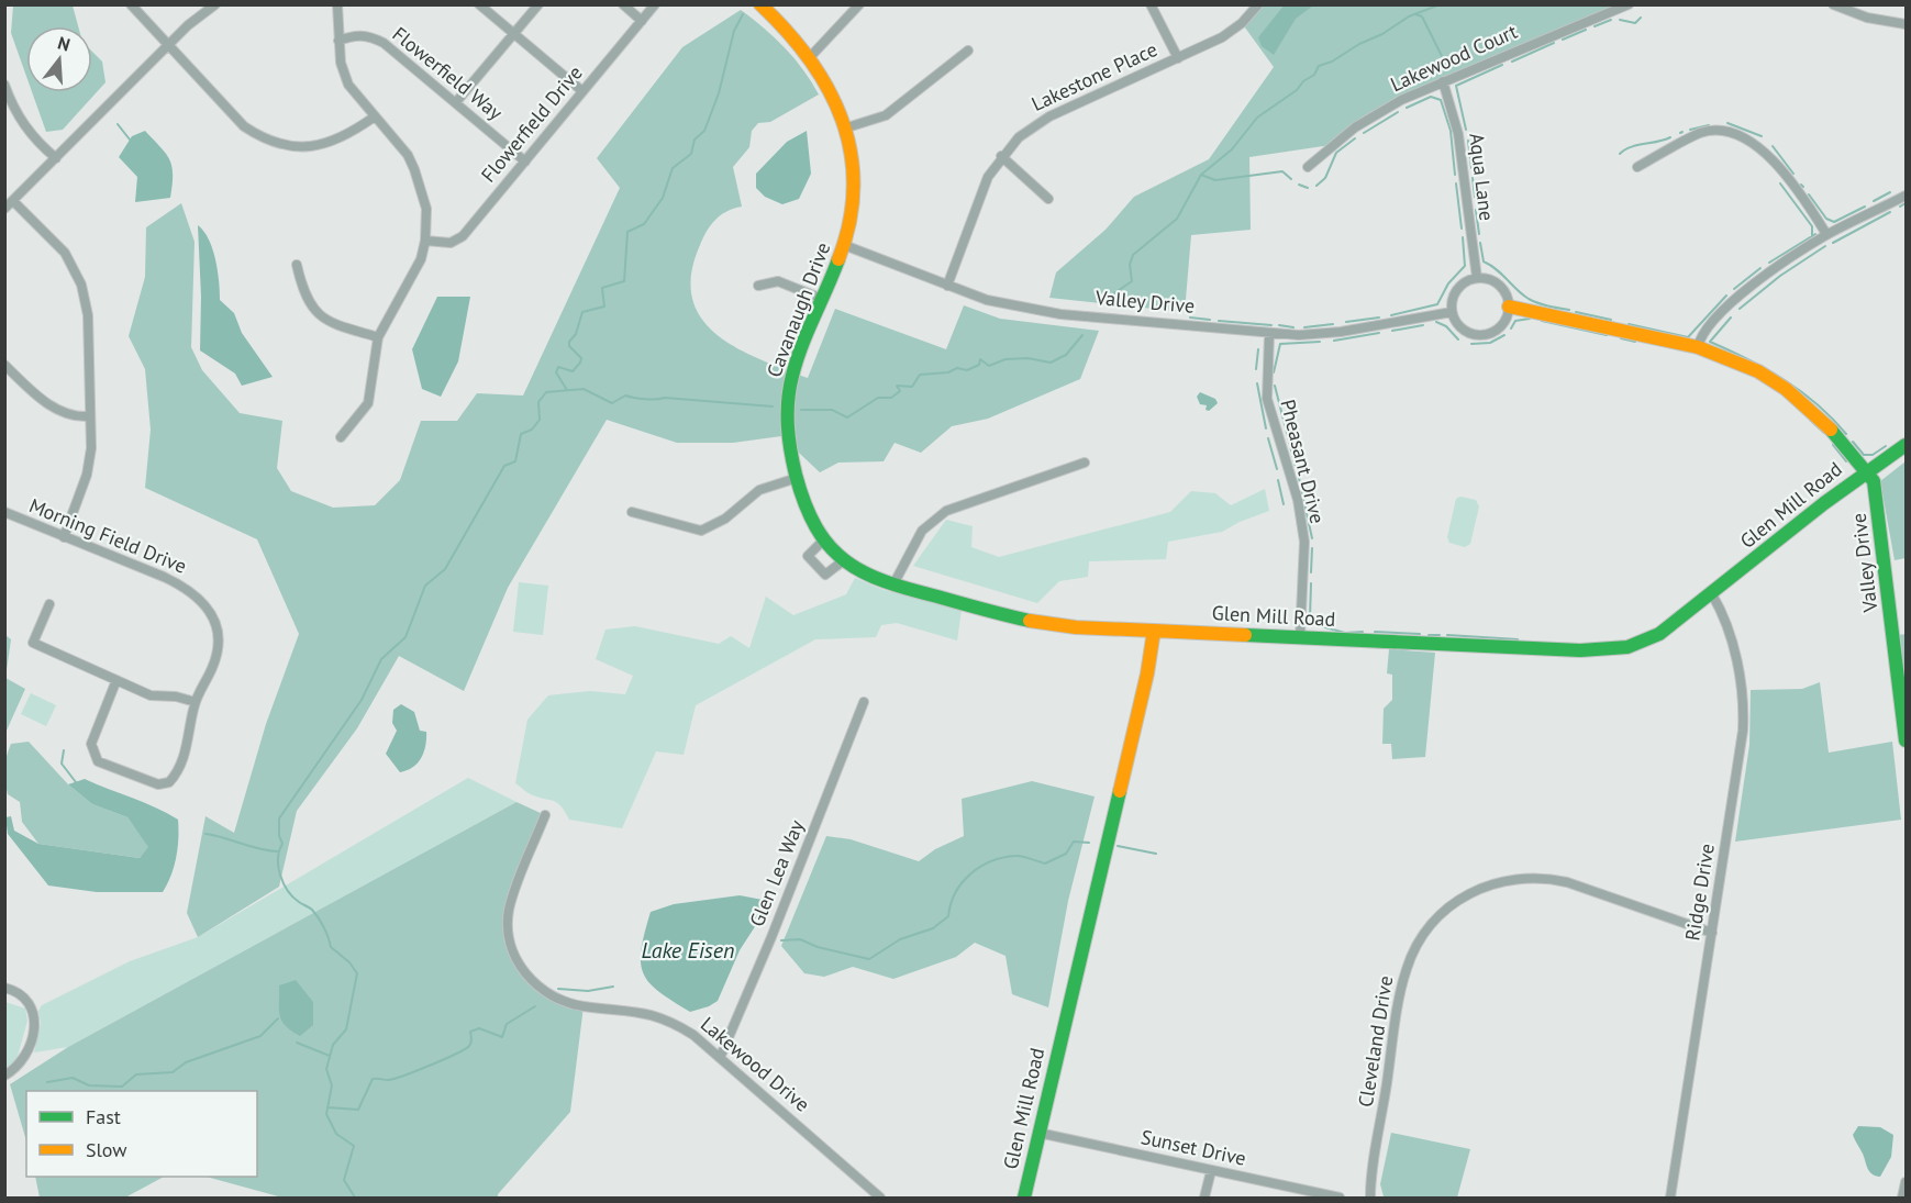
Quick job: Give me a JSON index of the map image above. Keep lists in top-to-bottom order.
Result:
{
  "streets": {
    "street": [
      "Lakewood Court",
      "Flowerfield Way",
      "Lakestone Place",
      "Flowerfield Drive",
      "Aqua Lane",
      "Valley Drive",
      "Cavanaugh Drive",
      "Pheasant Drive",
      "Glen Mill Road",
      "Morning Field Drive",
      "Glen Lea Way",
      "Ridge Drive",
      "Cleveland Drive",
      "Lakewood Drive",
      "Sunset Drive"
    ]
  },
  "crossings": [
    ["Lakewood Court", "Aqua Lane"],
    ["Flowerfield Way", "Flowerfield Drive"],
    ["Lakestone Place", "Valley Drive"],
    ["Aqua Lane", "Valley Drive"],
    ["Valley Drive", "Cavanaugh Drive"],
    ["Valley Drive", "Pheasant Drive"],
    ["Valley Drive", "Glen Mill Road"],
    ["Cavanaugh Drive", "Glen Mill Road"],
    ["Pheasant Drive", "Glen Mill Road"],
    ["Glen Mill Road", "Ridge Drive"],
    ["Glen Mill Road", "Sunset Drive"],
    ["Glen Lea Way", "Lakewood Drive"],
    ["Ridge Drive", "Cleveland Drive"]
  ],
  "water": ["Lake Eisen"],
  "legend": ["Fast", "Slow"],
  "north": "top"
}
